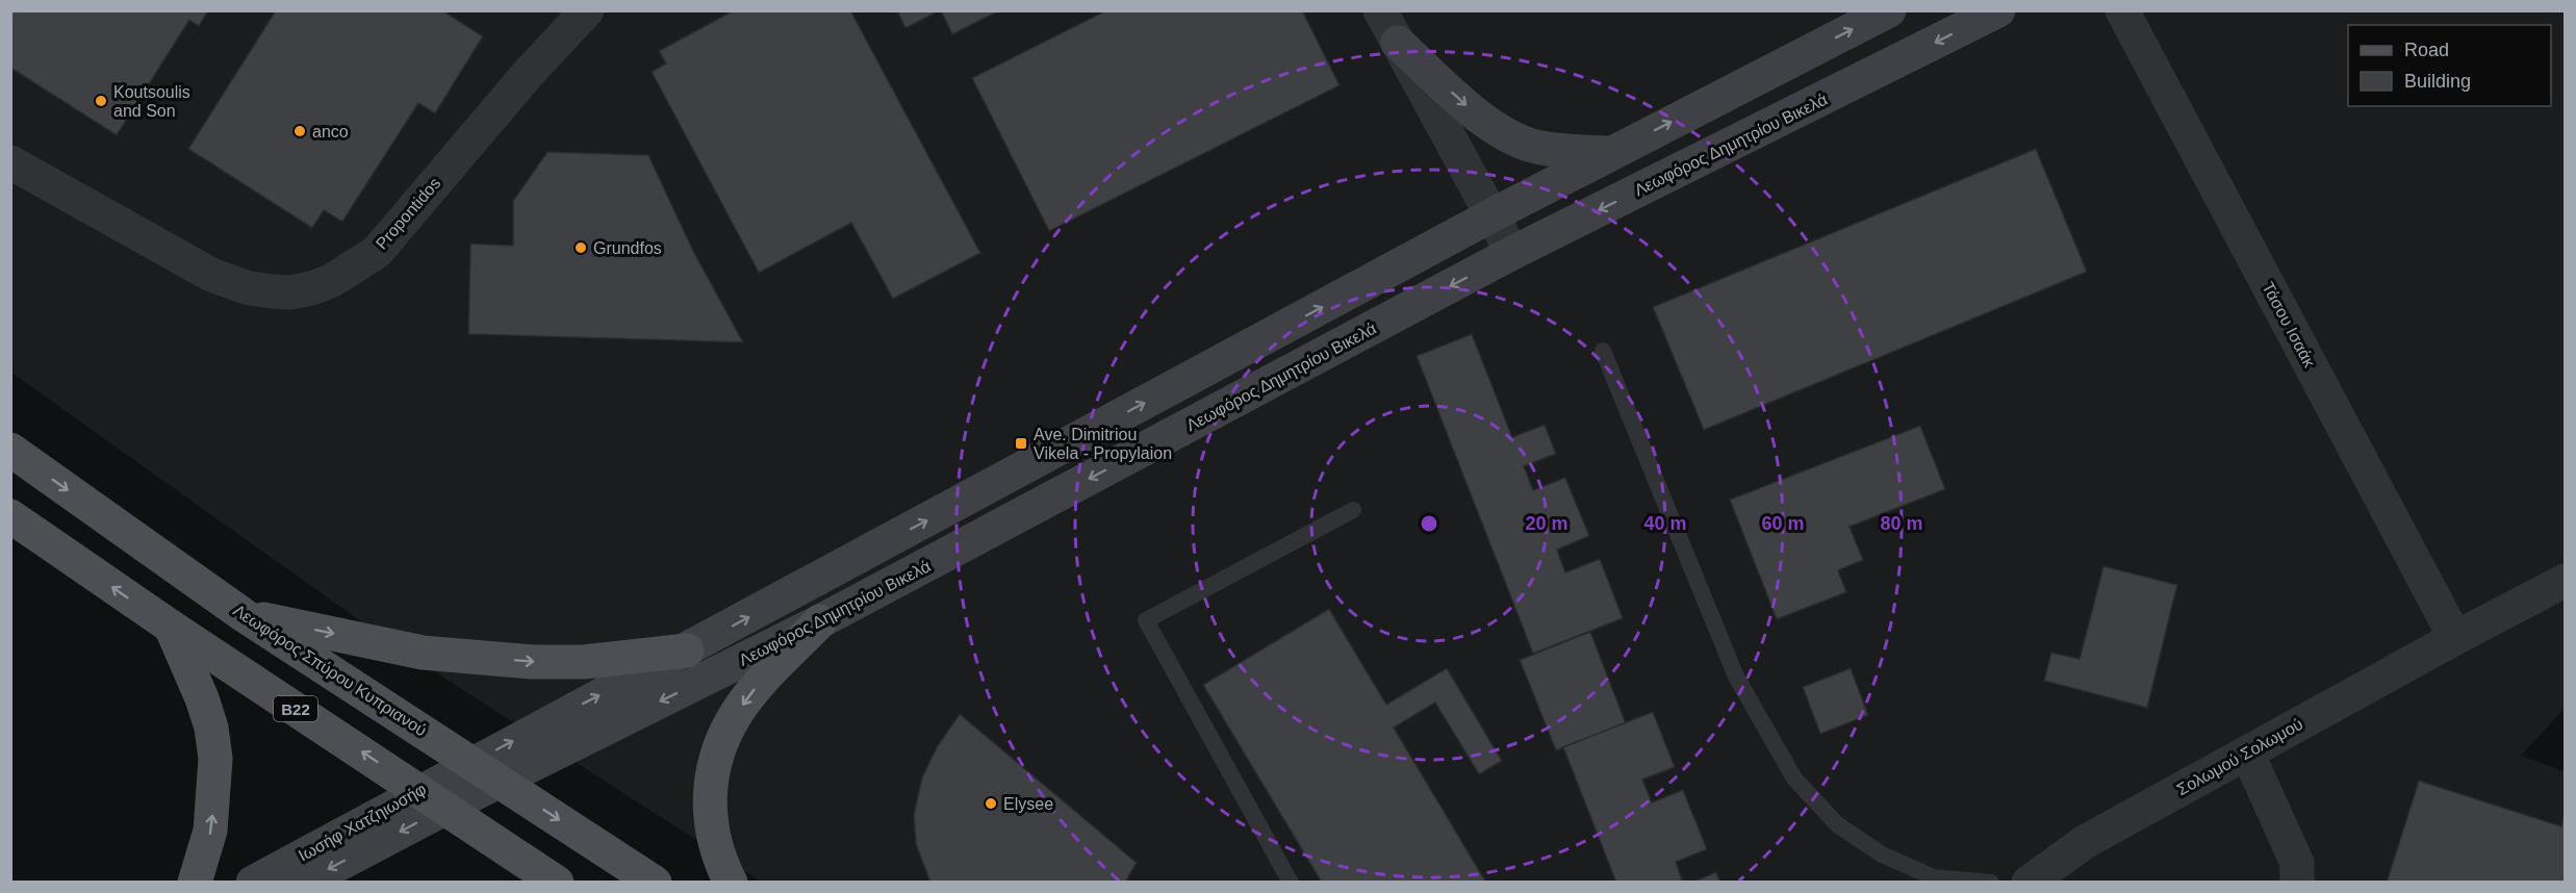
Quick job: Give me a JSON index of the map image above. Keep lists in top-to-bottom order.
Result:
{
  "streets": {
    "main road": [
      "Λεωφόρος Δημητρίου Βικελά",
      "Λεωφόρος Σπύρου Κυπριανού",
      "B22",
      "Ιωσήφ Χατζηιωσήφ"
    ],
    "street": ["Propontidos", "Τάσου Ισαάκ", "Σολωμού Σολωμού"]
  },
  "crossings": [
    ["Λεωφόρος Δημητρίου Βικελά", "Λεωφόρος Σπύρου Κυπριανού"],
    ["Λεωφόρος Δημητρίου Βικελά", "Ιωσήφ Χατζηιωσήφ"],
    ["Τάσου Ισαάκ", "Σολωμού Σολωμού"],
    ["Λεωφόρος Σπύρου Κυπριανού", "Ιωσήφ Χατζηιωσήφ"],
    ["B22", "Ιωσήφ Χατζηιωσήφ"]
  ],
  "places": {
    "other": [
      "Koutsoulis and Son",
      "anco",
      "Grundfos",
      "Elysee"
    ],
    "transit": ["Ave. Dimitriou Vikela - Propylaion"]
  },
  "legend": ["Road", "Building"],
  "rings": [
    "20 m",
    "40 m",
    "60 m",
    "80 m"
  ]
}
